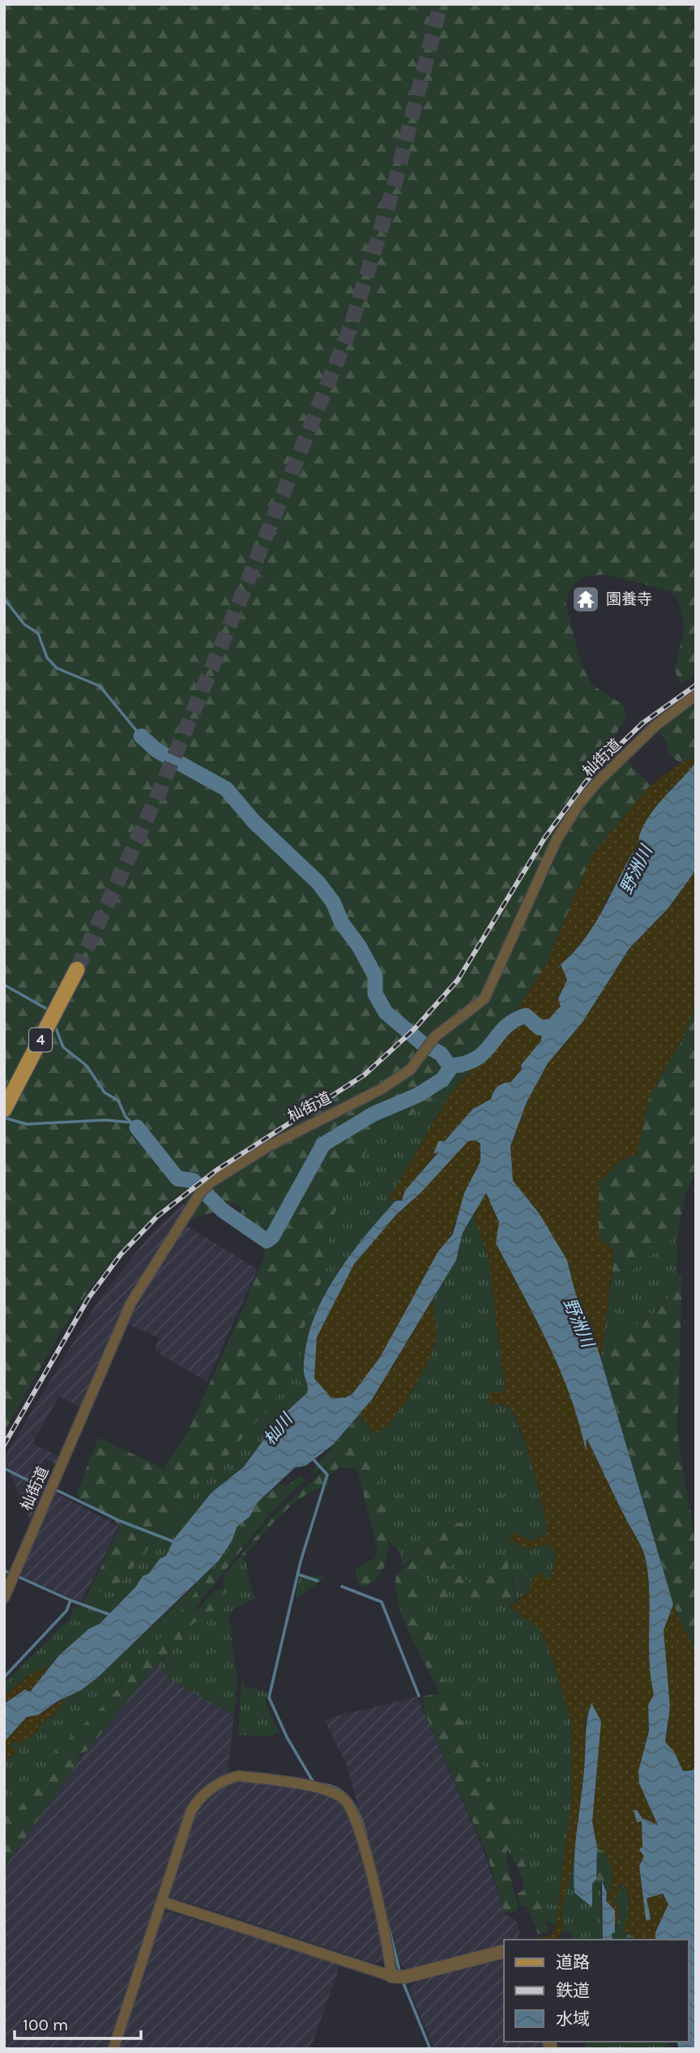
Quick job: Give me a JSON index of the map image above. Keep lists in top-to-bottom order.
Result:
{
  "streets": {
    "main road": ["4"],
    "street": ["杣街道"]
  },
  "water": ["野洲川", "杣川"],
  "places": {
    "temple": ["園養寺"]
  },
  "legend": ["道路", "鉄道", "水域"],
  "scale_bar": "100 m"
}
